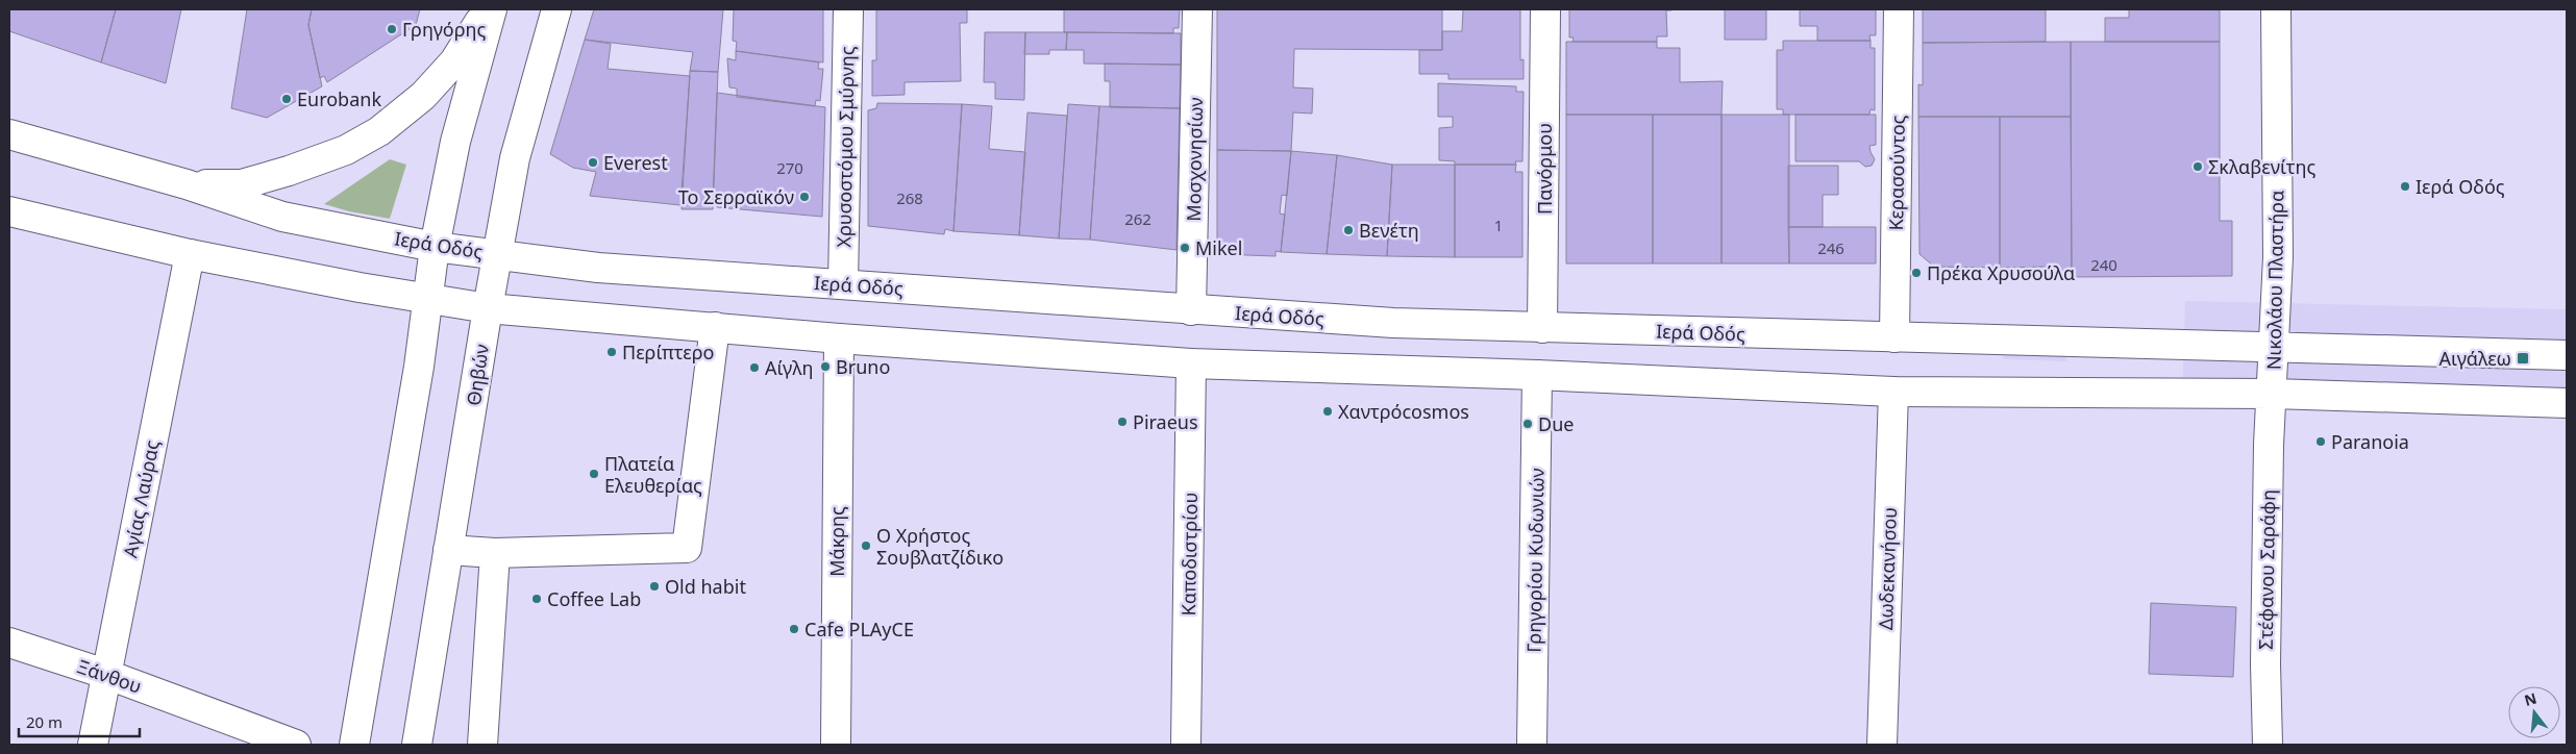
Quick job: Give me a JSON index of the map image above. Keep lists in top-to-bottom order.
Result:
{
  "streets": {
    "main road": [
      "Χρυσοστόμου Σμύρνης",
      "Μοσχονησίων",
      "Πανόρμου",
      "Κερασούντος",
      "Ιερά Οδός",
      "Νικολάου Πλαστήρα",
      "Θηβών",
      "Αγίας Λαύρας",
      "Μάκρης",
      "Καποδιστρίου",
      "Γρηγορίου Κυδωνιών",
      "Δωδεκανήσου",
      "Στέφανου Σαράφη",
      "Ξάνθου"
    ]
  },
  "crossings": [
    ["Χρυσοστόμου Σμύρνης", "Ιερά Οδός"],
    ["Μοσχονησίων", "Ιερά Οδός"],
    ["Πανόρμου", "Ιερά Οδός"],
    ["Κερασούντος", "Ιερά Οδός"],
    ["Ιερά Οδός", "Νικολάου Πλαστήρα"],
    ["Ιερά Οδός", "Θηβών"],
    ["Νικολάου Πλαστήρα", "Στέφανου Σαράφη"],
    ["Αγίας Λαύρας", "Ξάνθου"]
  ],
  "places": {
    "other": [
      "Γρηγόρης",
      "Eurobank",
      "Everest",
      "Σκλαβενίτης",
      "Ιερά Οδός",
      "Το Σερραϊκόν",
      "Βενέτη",
      "Mikel",
      "Πρέκα Χρυσούλα",
      "Περίπτερο",
      "Bruno",
      "Αίγλη",
      "Χαντρόcosmos",
      "Piraeus",
      "Due",
      "Paranoia",
      "Πλατεία Ελευθερίας",
      "Ο Χρήστος Σουβλατζίδικο",
      "Old habit",
      "Coffee Lab",
      "Cafe PLAyCE"
    ],
    "transit": ["Αιγάλεω"]
  },
  "house_numbers": [
    "270",
    "268",
    "262",
    "1",
    "246",
    "240"
  ],
  "scale_bar": "20 m",
  "north": "top"
}
